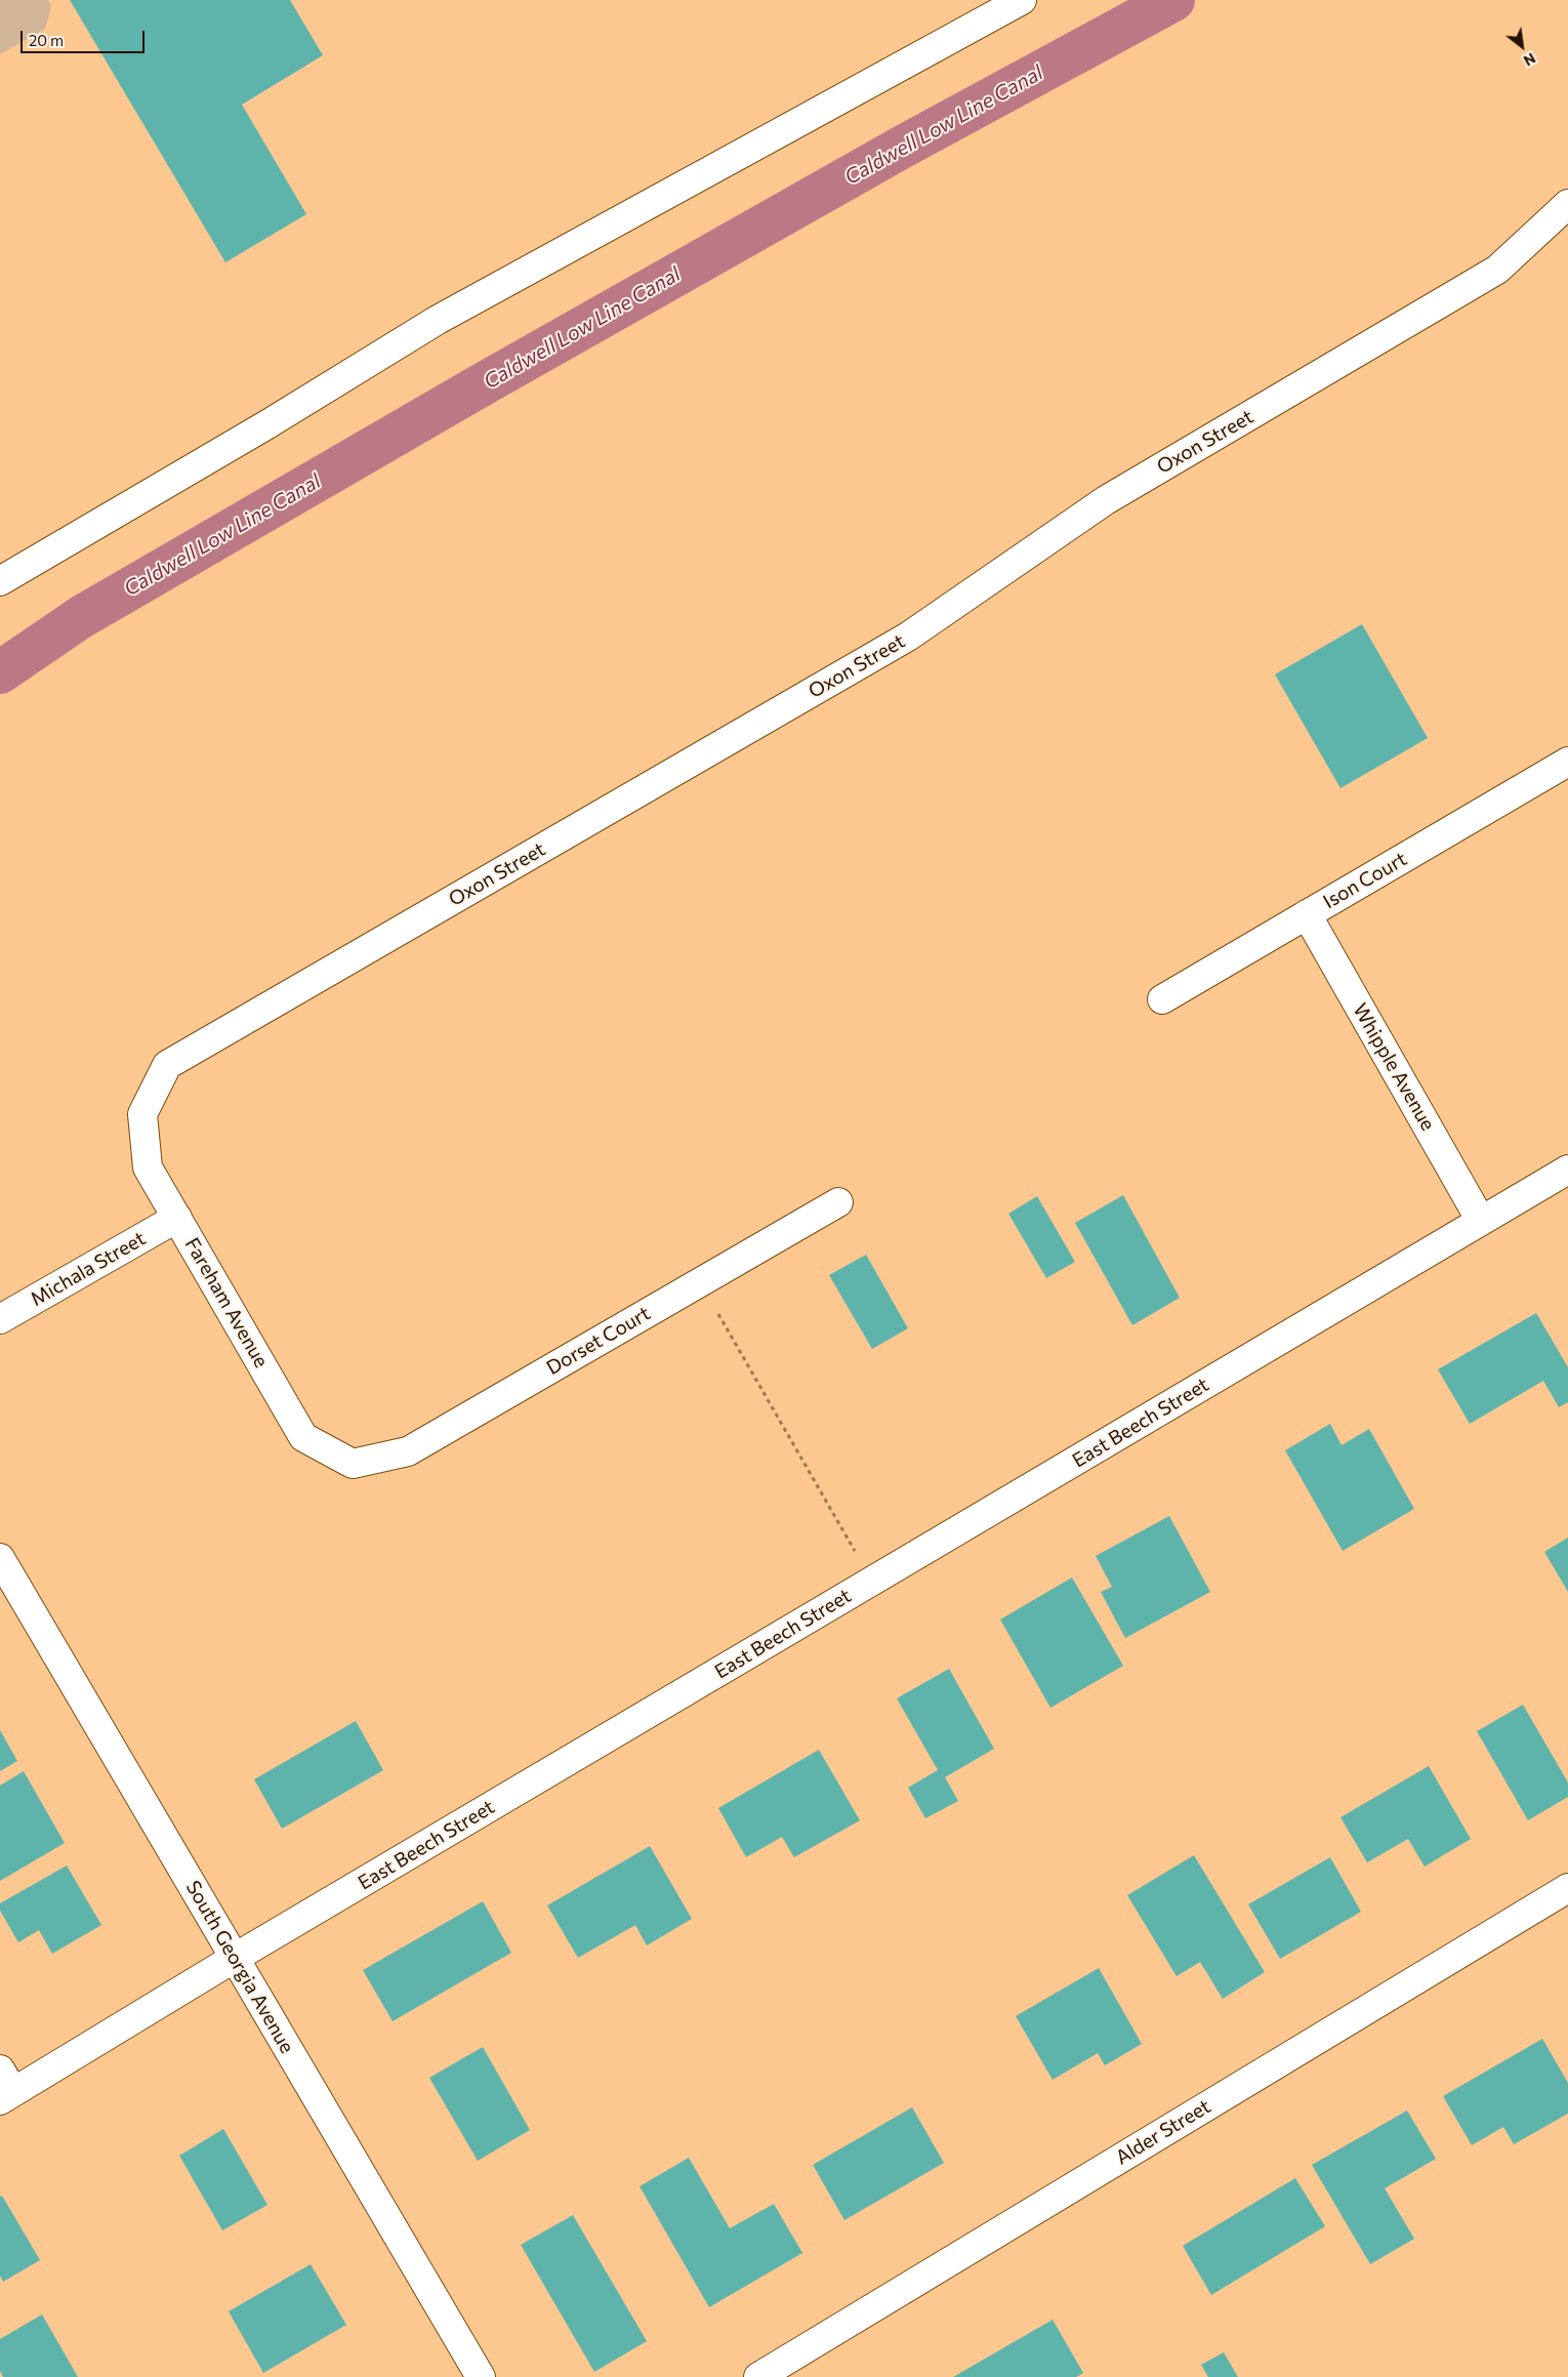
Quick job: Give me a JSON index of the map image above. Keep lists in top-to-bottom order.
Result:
{
  "streets": {
    "street": [
      "Oxon Street",
      "Ison Court",
      "Whipple Avenue",
      "Michala Street",
      "Fareham Avenue",
      "Dorset Court",
      "East Beech Street",
      "South Georgia Avenue",
      "Alder Street"
    ]
  },
  "crossings": [
    ["Oxon Street", "Fareham Avenue"],
    ["Ison Court", "Whipple Avenue"],
    ["Whipple Avenue", "East Beech Street"],
    ["Michala Street", "Fareham Avenue"],
    ["Fareham Avenue", "Dorset Court"],
    ["East Beech Street", "South Georgia Avenue"]
  ],
  "water": ["Caldwell Low Line Canal"],
  "scale_bar": "20 m",
  "north": "bottom right"
}
